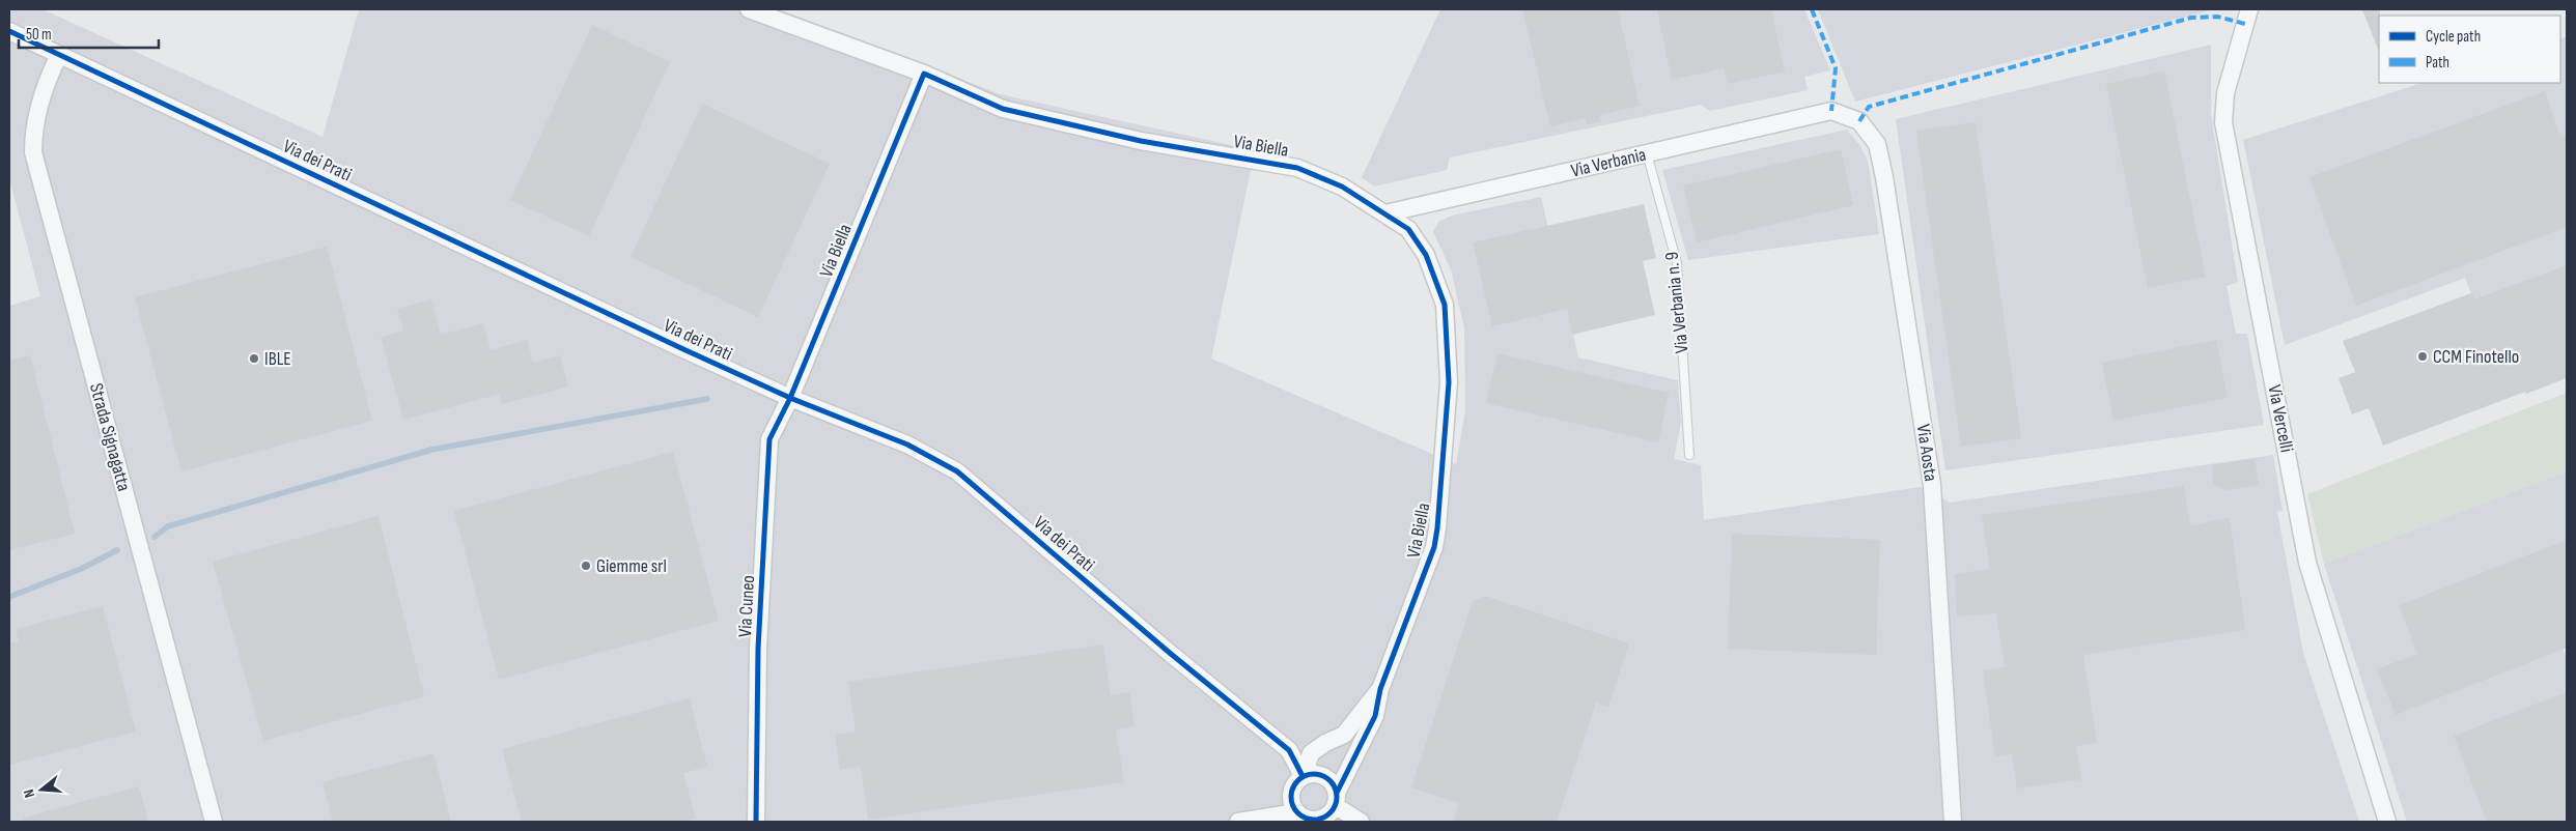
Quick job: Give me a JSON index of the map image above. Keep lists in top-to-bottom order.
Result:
{
  "streets": {
    "street": [
      "Via Biella",
      "Via dei Prati",
      "Via Verbania",
      "Via Vercelli",
      "Strada Signagatta",
      "Via Aosta",
      "Via Cuneo"
    ],
    "lane": ["Via Verbania n. 9"]
  },
  "crossings": [
    ["Via Biella", "Via dei Prati"],
    ["Via Biella", "Via Verbania"],
    ["Via Biella", "Via Cuneo"],
    ["Via dei Prati", "Strada Signagatta"],
    ["Via dei Prati", "Via Cuneo"],
    ["Via Verbania", "Via Verbania n. 9"],
    ["Via Verbania", "Via Aosta"]
  ],
  "places": ["CCM Finotello", "IBLE", "Giemme srl"],
  "legend": ["Cycle path", "Path"],
  "scale_bar": "50 m",
  "north": "left"
}
